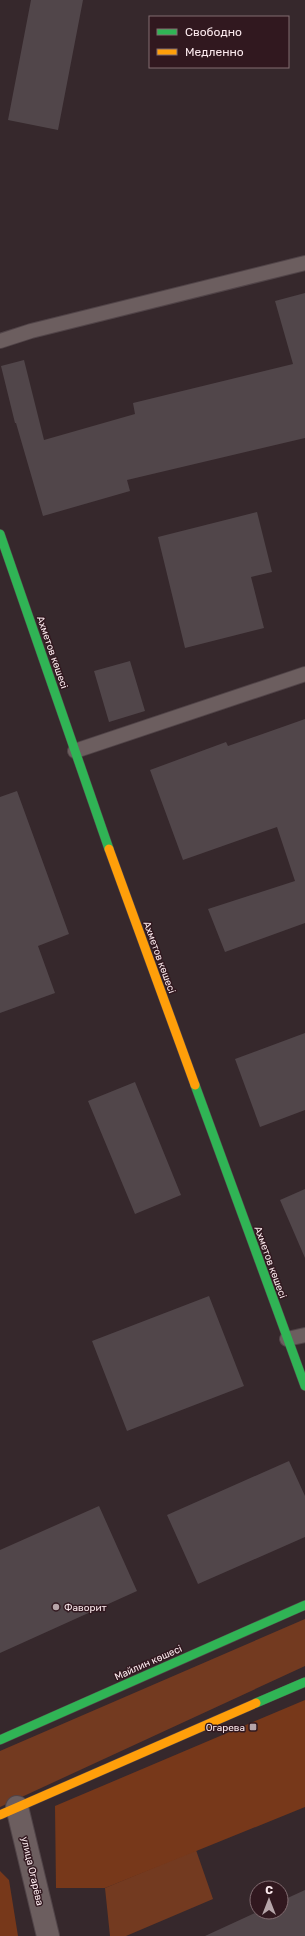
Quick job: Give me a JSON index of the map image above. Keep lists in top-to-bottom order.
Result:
{
  "streets": {
    "street": ["Ахметов көшесі", "Майлин көшесі", "улица Огарёва"]
  },
  "places": {
    "other": ["Фаворит"],
    "transit": ["Огарева"]
  },
  "legend": ["Свободно", "Медленно"],
  "north": "top"
}
